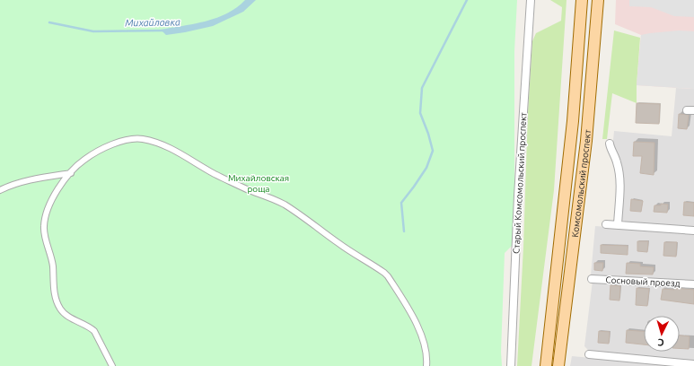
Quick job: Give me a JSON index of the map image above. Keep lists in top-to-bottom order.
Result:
{
  "streets": {
    "main road": ["Комсомольский проспект"],
    "street": ["Старый Комсомольский проспект", "Сосновый проезд"]
  },
  "water": ["Михайловка"],
  "parks": ["Михайловская роща"],
  "north": "bottom"
}
